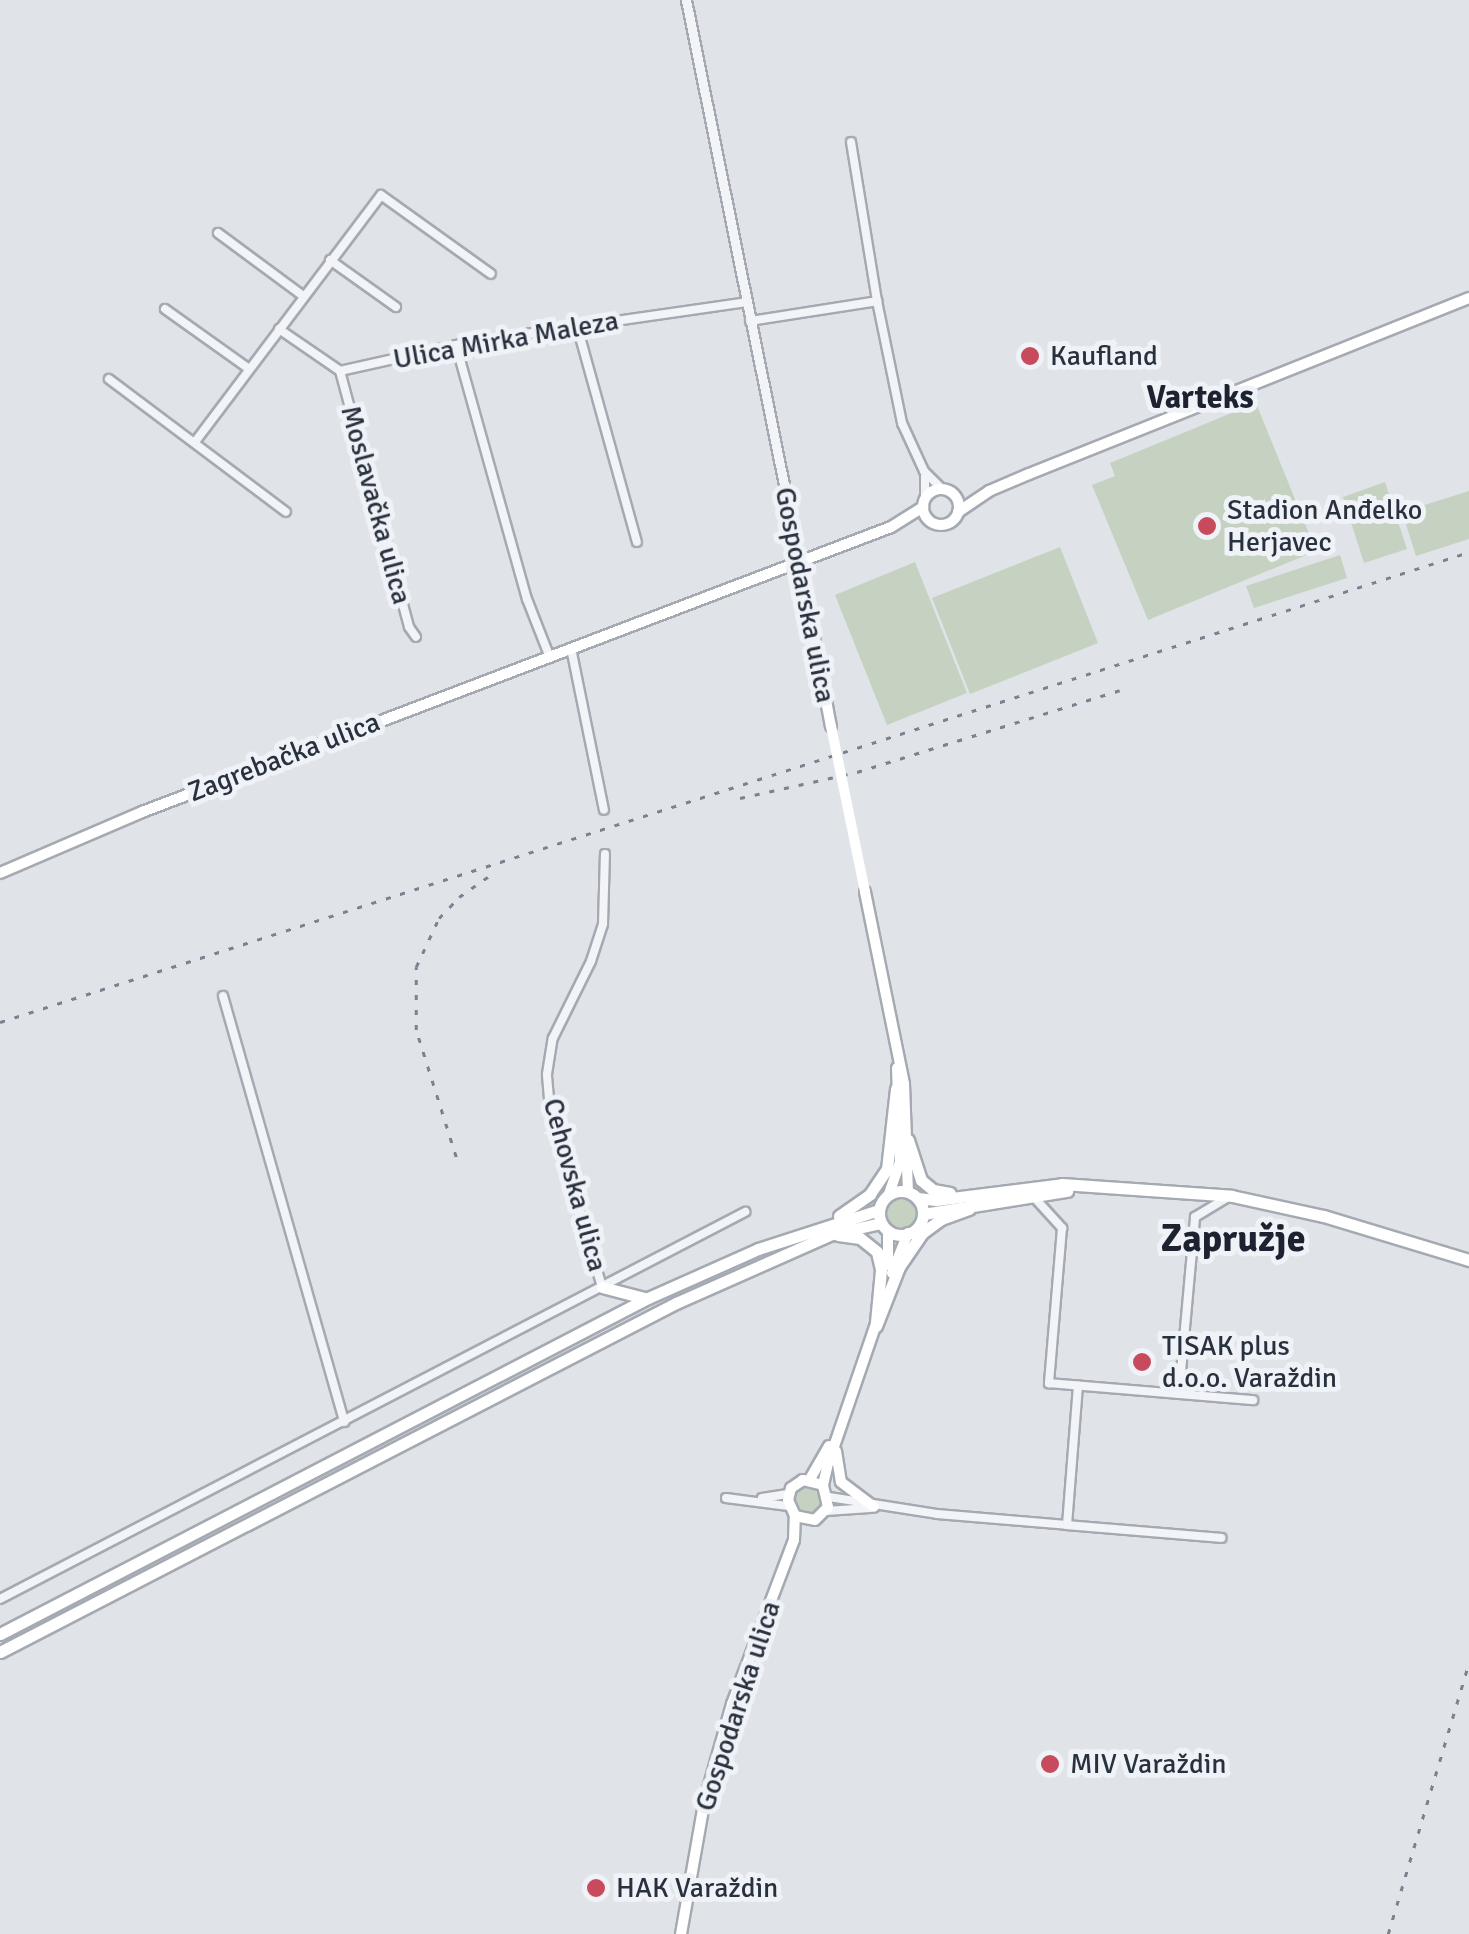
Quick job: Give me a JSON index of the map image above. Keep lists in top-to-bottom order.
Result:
{
  "streets": {
    "main road": ["Gospodarska ulica", "Zagrebačka ulica"],
    "street": ["Ulica Mirka Maleza", "Moslavačka ulica", "Cehovska ulica"]
  },
  "crossings": [
    ["Ulica Mirka Maleza", "Moslavačka ulica"],
    ["Ulica Mirka Maleza", "Gospodarska ulica"],
    ["Gospodarska ulica", "Zagrebačka ulica"]
  ],
  "districts": ["Varteks", "Zapružje"],
  "places": [
    "Kaufland",
    "Stadion Anđelko Herjavec",
    "TISAK plus d.o.o. Varaždin",
    "MIV Varaždin",
    "HAK Varaždin"
  ]
}
